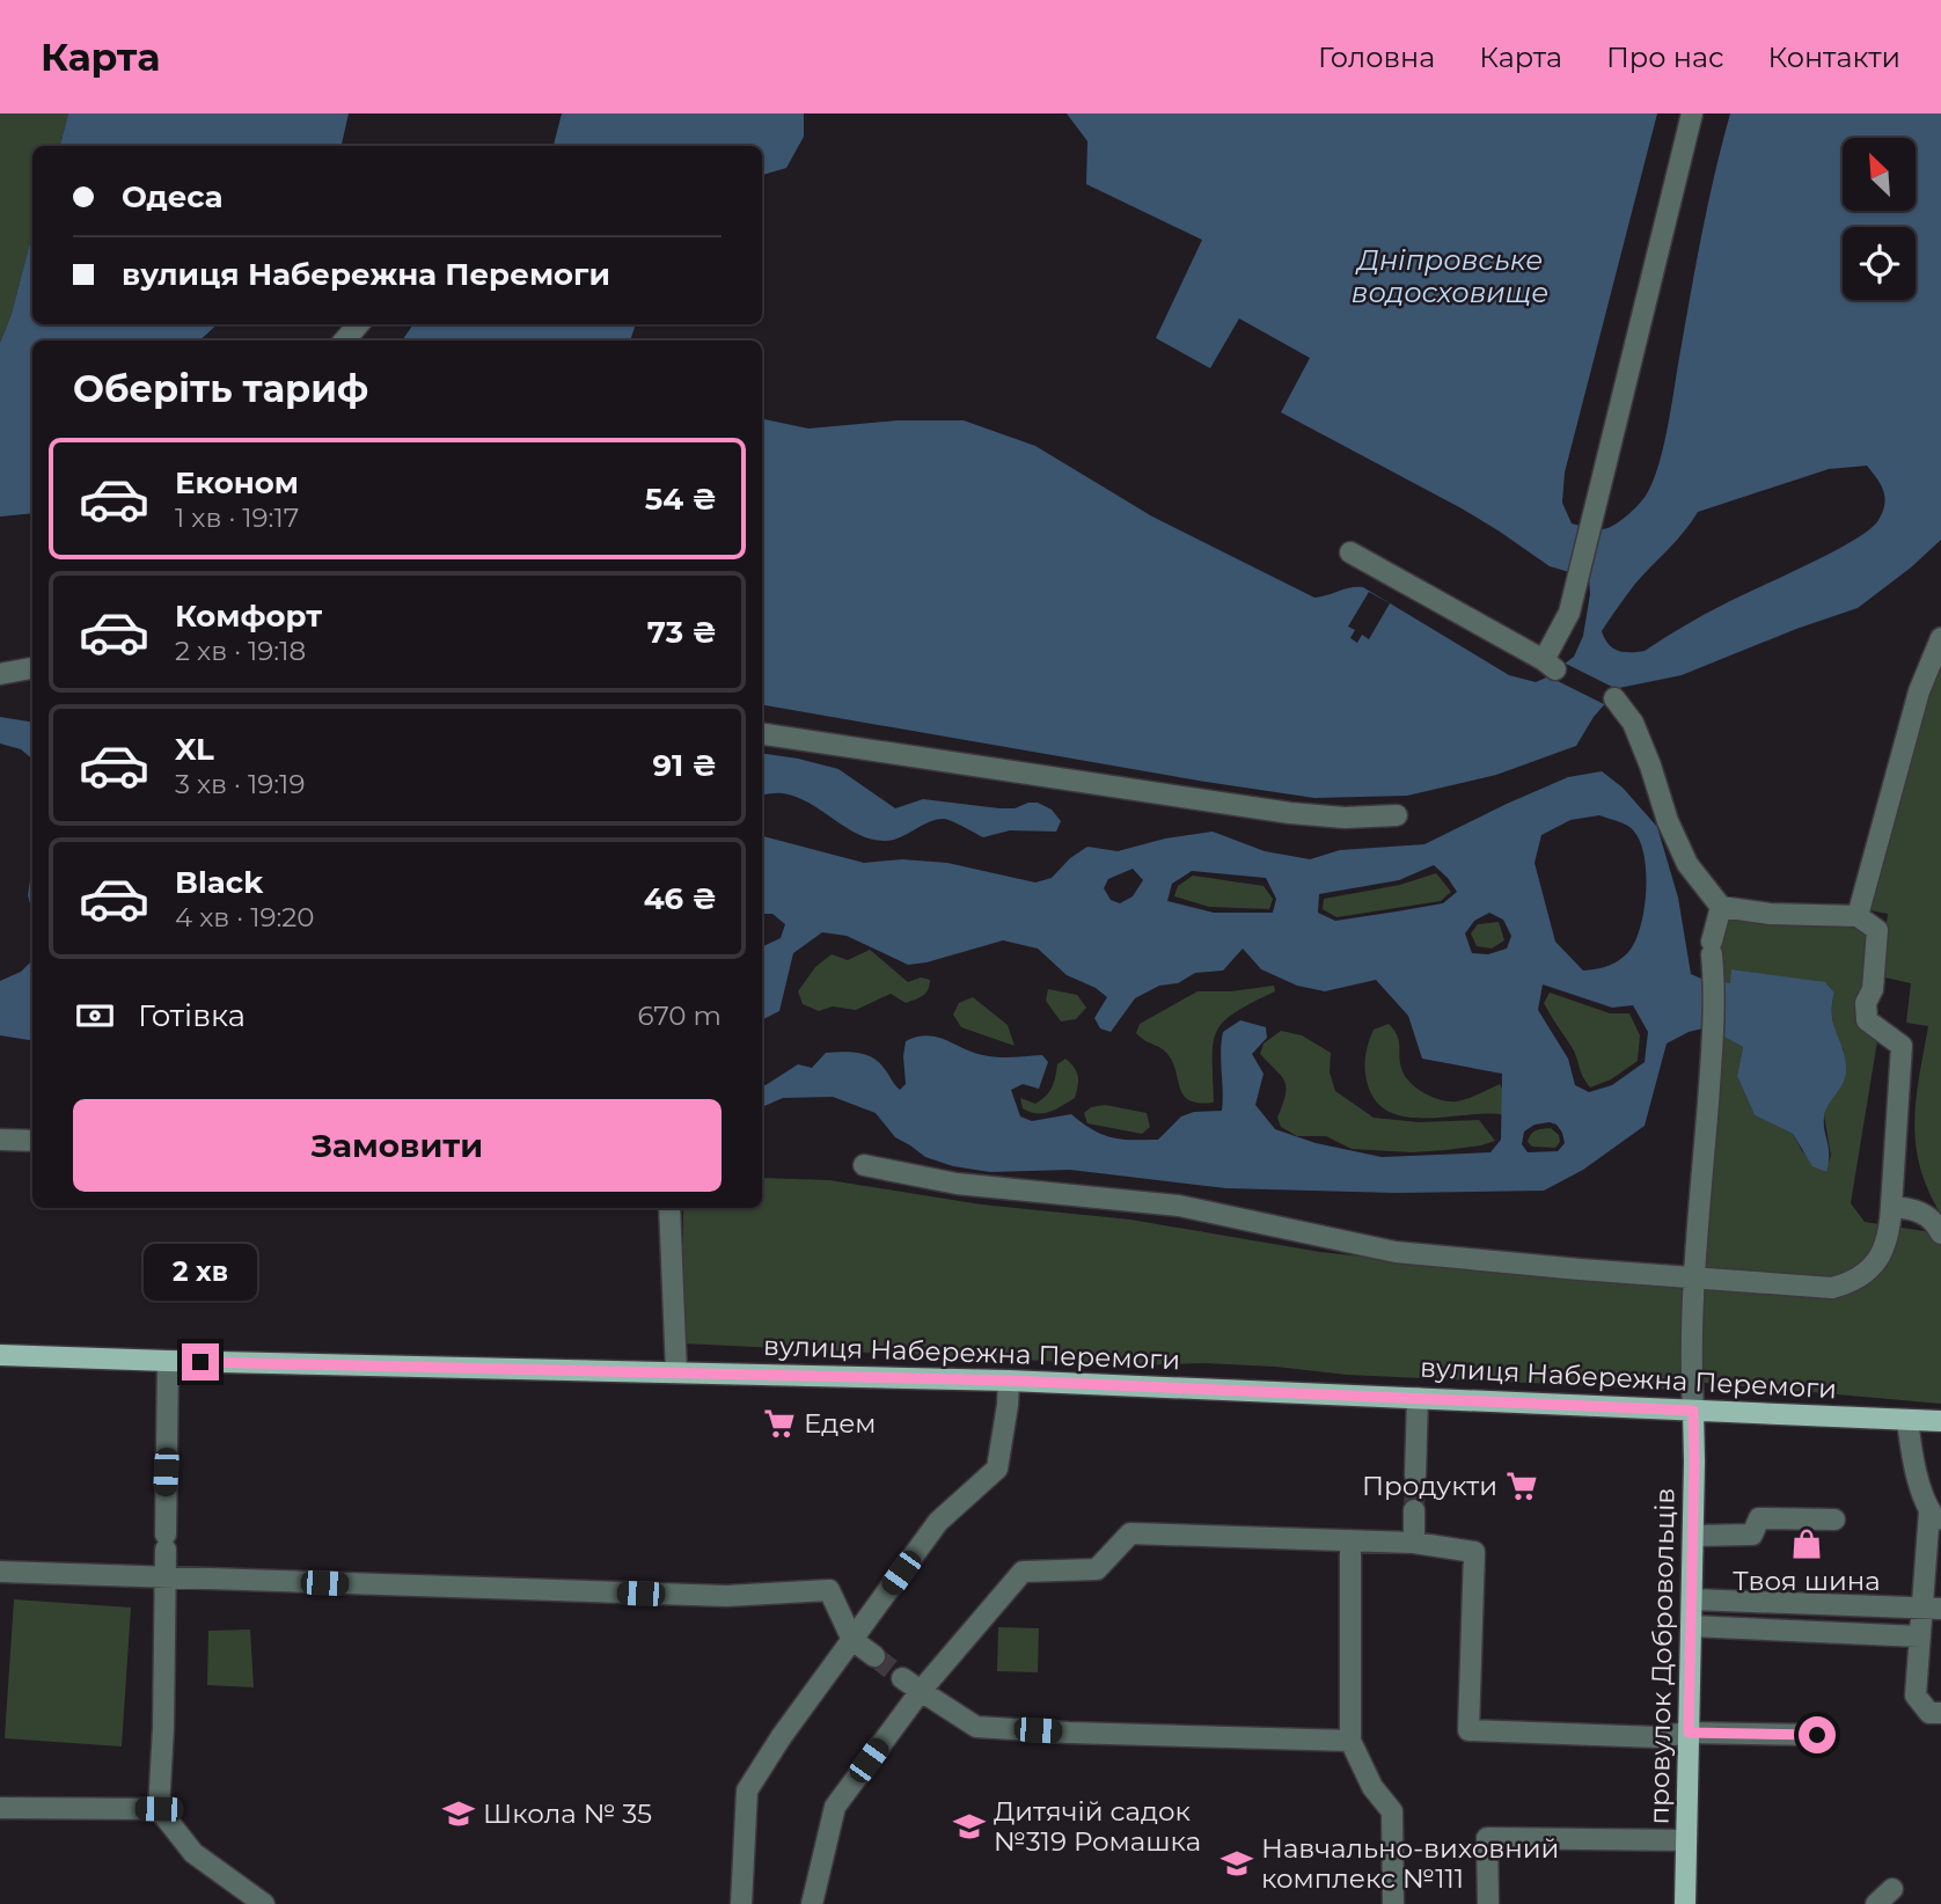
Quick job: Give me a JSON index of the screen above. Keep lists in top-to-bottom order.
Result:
{
  "streets": {
    "main road": ["вулиця Набережна Перемоги", "провулок Добровольців"]
  },
  "crossings": [
    ["вулиця Набережна Перемоги", "провулок Добровольців"]
  ],
  "water": ["Дніпровське водосховище"],
  "places": {
    "supermarket": ["Едем", "Продукти"],
    "shop": ["Твоя шина"],
    "school or university": ["Школа № 35", "Дитячій садок №319 Ромашка", "Навчально-виховний комплекс №111"]
  },
  "north": "top left",
  "page": {
    "header": "Карта",
    "nav": [
      "Головна",
      "Карта",
      "Про нас",
      "Контакти"
    ],
    "banner": ["Одеса", "вулиця Набережна Перемоги"],
    "heading": "Оберіть тариф",
    "list": [
      {
        "name": "Економ",
        "note": "1 хв · 19:17",
        "value": "54 ₴"
      },
      {
        "name": "Комфорт",
        "note": "2 хв · 19:18",
        "value": "73 ₴"
      },
      {
        "name": "XL",
        "note": "3 хв · 19:19",
        "value": "91 ₴"
      },
      {
        "name": "Black",
        "note": "4 хв · 19:20",
        "value": "46 ₴"
      }
    ],
    "pay": ["Готівка", "670 m"],
    "buttons": "Замовити",
    "bubble": "2 хв"
  }
}
